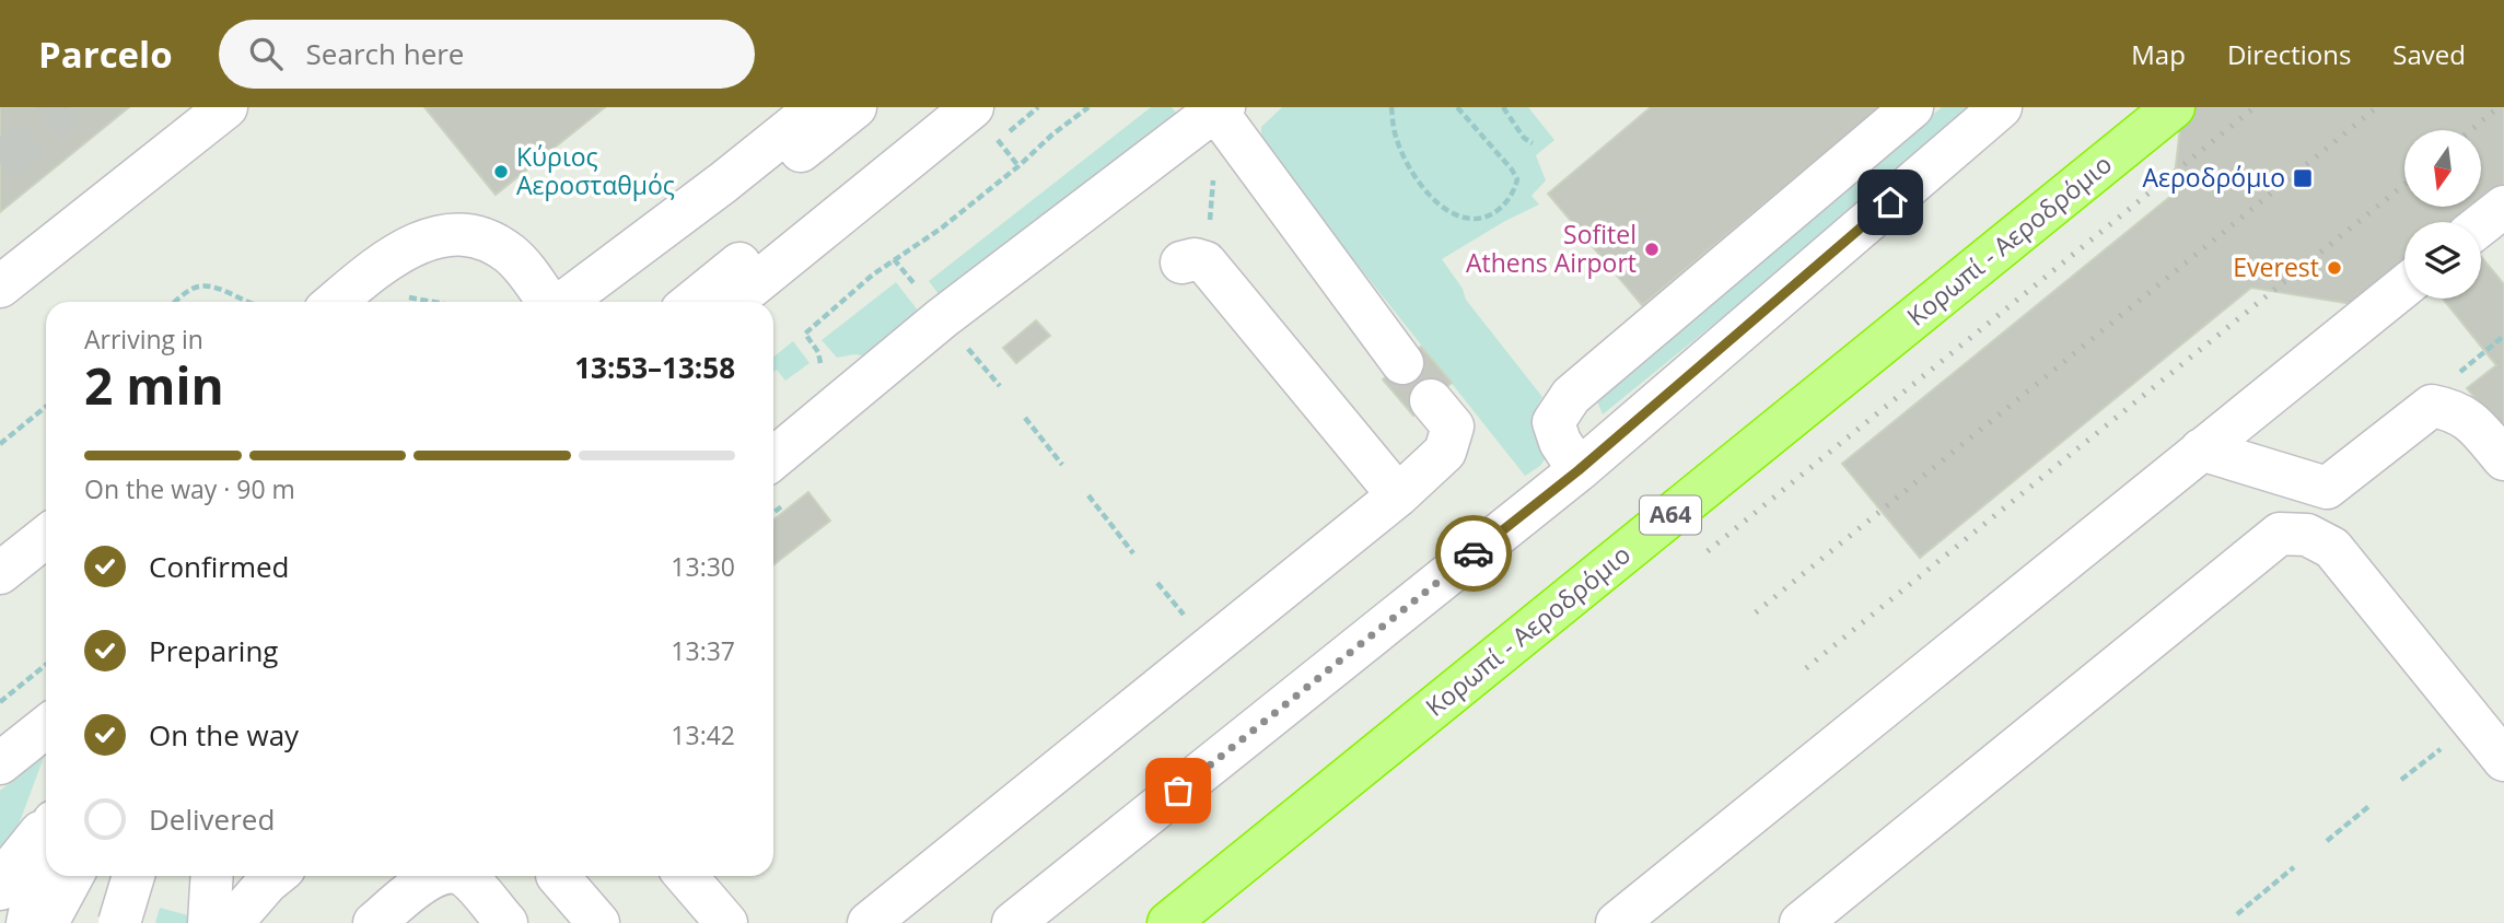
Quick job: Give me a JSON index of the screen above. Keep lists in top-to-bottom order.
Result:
{
  "streets": {
    "highway": ["Κορωπί - Αεροδρόμιο", "Α64"]
  },
  "places": {
    "other": ["Κύριος Αεροσταθμός", "Sofitel Athens Airport", "Everest"],
    "transit": ["Αεροδρόμιο"]
  },
  "north": "bottom",
  "page": {
    "header": "Parcelo",
    "search": "Search here",
    "nav": ["Map", "Directions", "Saved"],
    "heading": ["2 min", "Arriving in", "13:53–13:58"],
    "bar": "On the way · 90 m",
    "list": [
      ["Confirmed", "13:30"],
      ["Preparing", "13:37"],
      ["On the way", "13:42"],
      "Delivered"
    ]
  }
}
